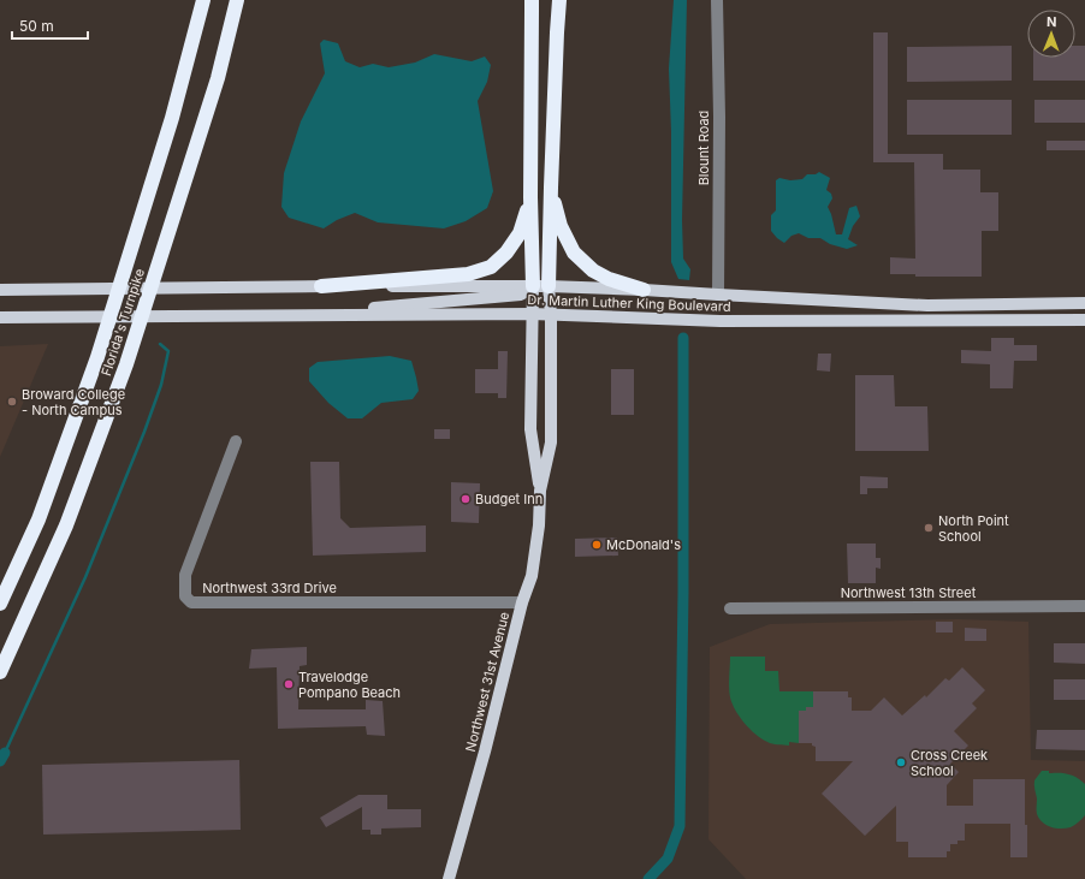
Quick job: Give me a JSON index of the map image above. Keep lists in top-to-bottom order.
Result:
{
  "streets": {
    "highway": ["Florida's Turnpike"],
    "main road": ["Dr. Martin Luther King Boulevard", "Northwest 31st Avenue"],
    "street": ["Blount Road", "Northwest 33rd Drive", "Northwest 13th Street"]
  },
  "crossings": [
    ["Blount Road", "Dr. Martin Luther King Boulevard"],
    ["Dr. Martin Luther King Boulevard", "Northwest 31st Avenue"],
    ["Northwest 33rd Drive", "Northwest 31st Avenue"]
  ],
  "places": [
    "Broward College - North Campus",
    "Budget Inn",
    "North Point School",
    "McDonald's",
    "Travelodge Pompano Beach",
    "Cross Creek School"
  ],
  "scale_bar": "50 m",
  "north": "top"
}
